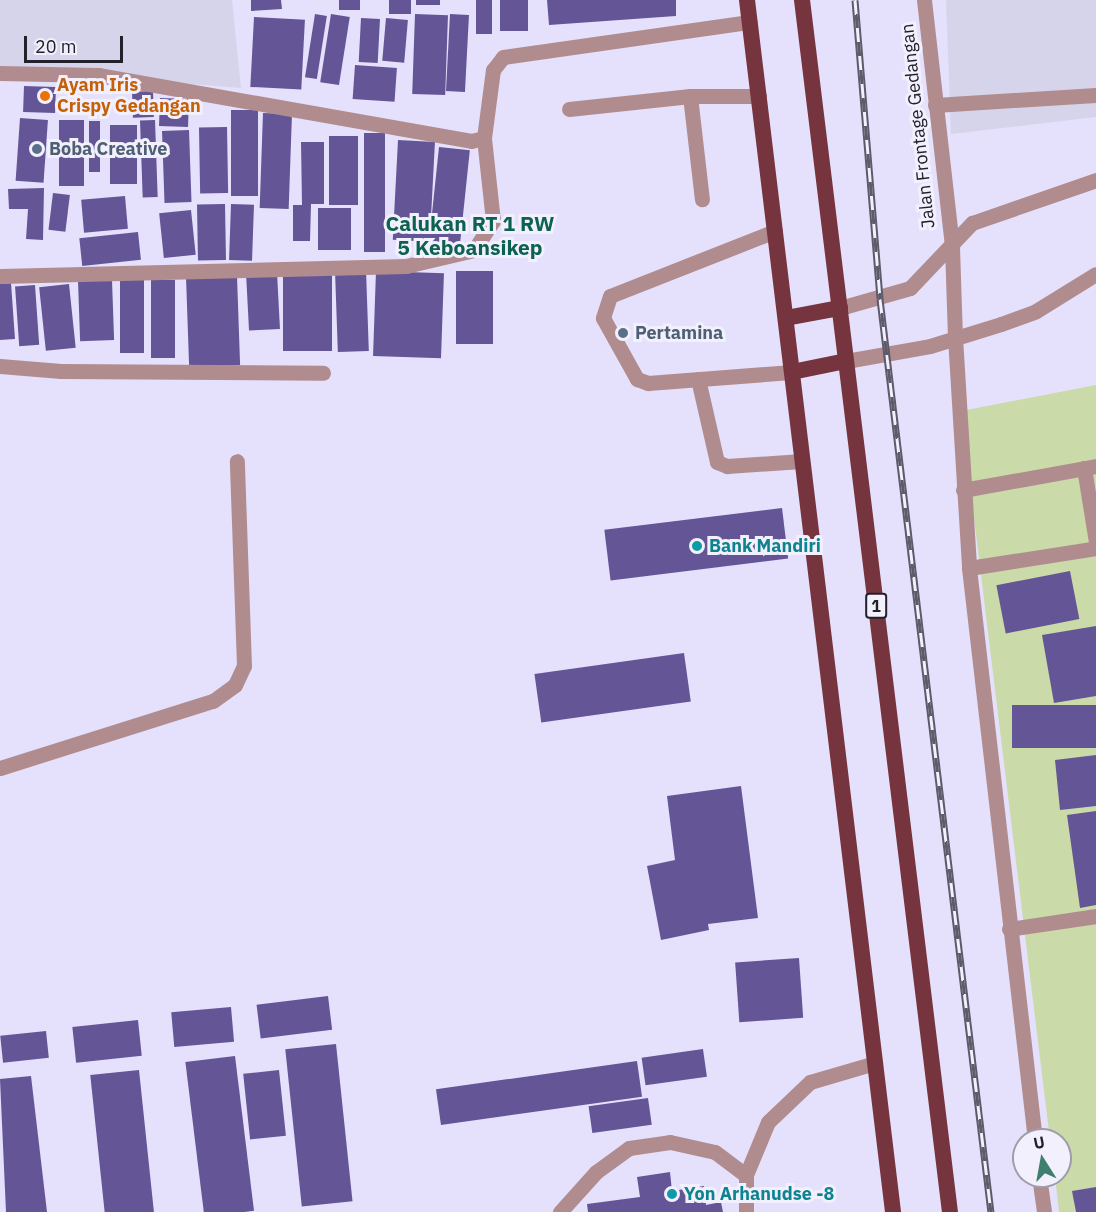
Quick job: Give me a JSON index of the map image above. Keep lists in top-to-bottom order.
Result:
{
  "streets": {
    "highway": ["1"],
    "street": ["Jalan Frontage Gedangan"]
  },
  "districts": ["Calukan RT 1 RW 5 Keboansikep"],
  "places": [
    "Ayam Iris Crispy Gedangan",
    "Boba Creative",
    "Pertamina",
    "Bank Mandiri",
    "Yon Arhanudse -8"
  ],
  "scale_bar": "20 m",
  "north": "top"
}
